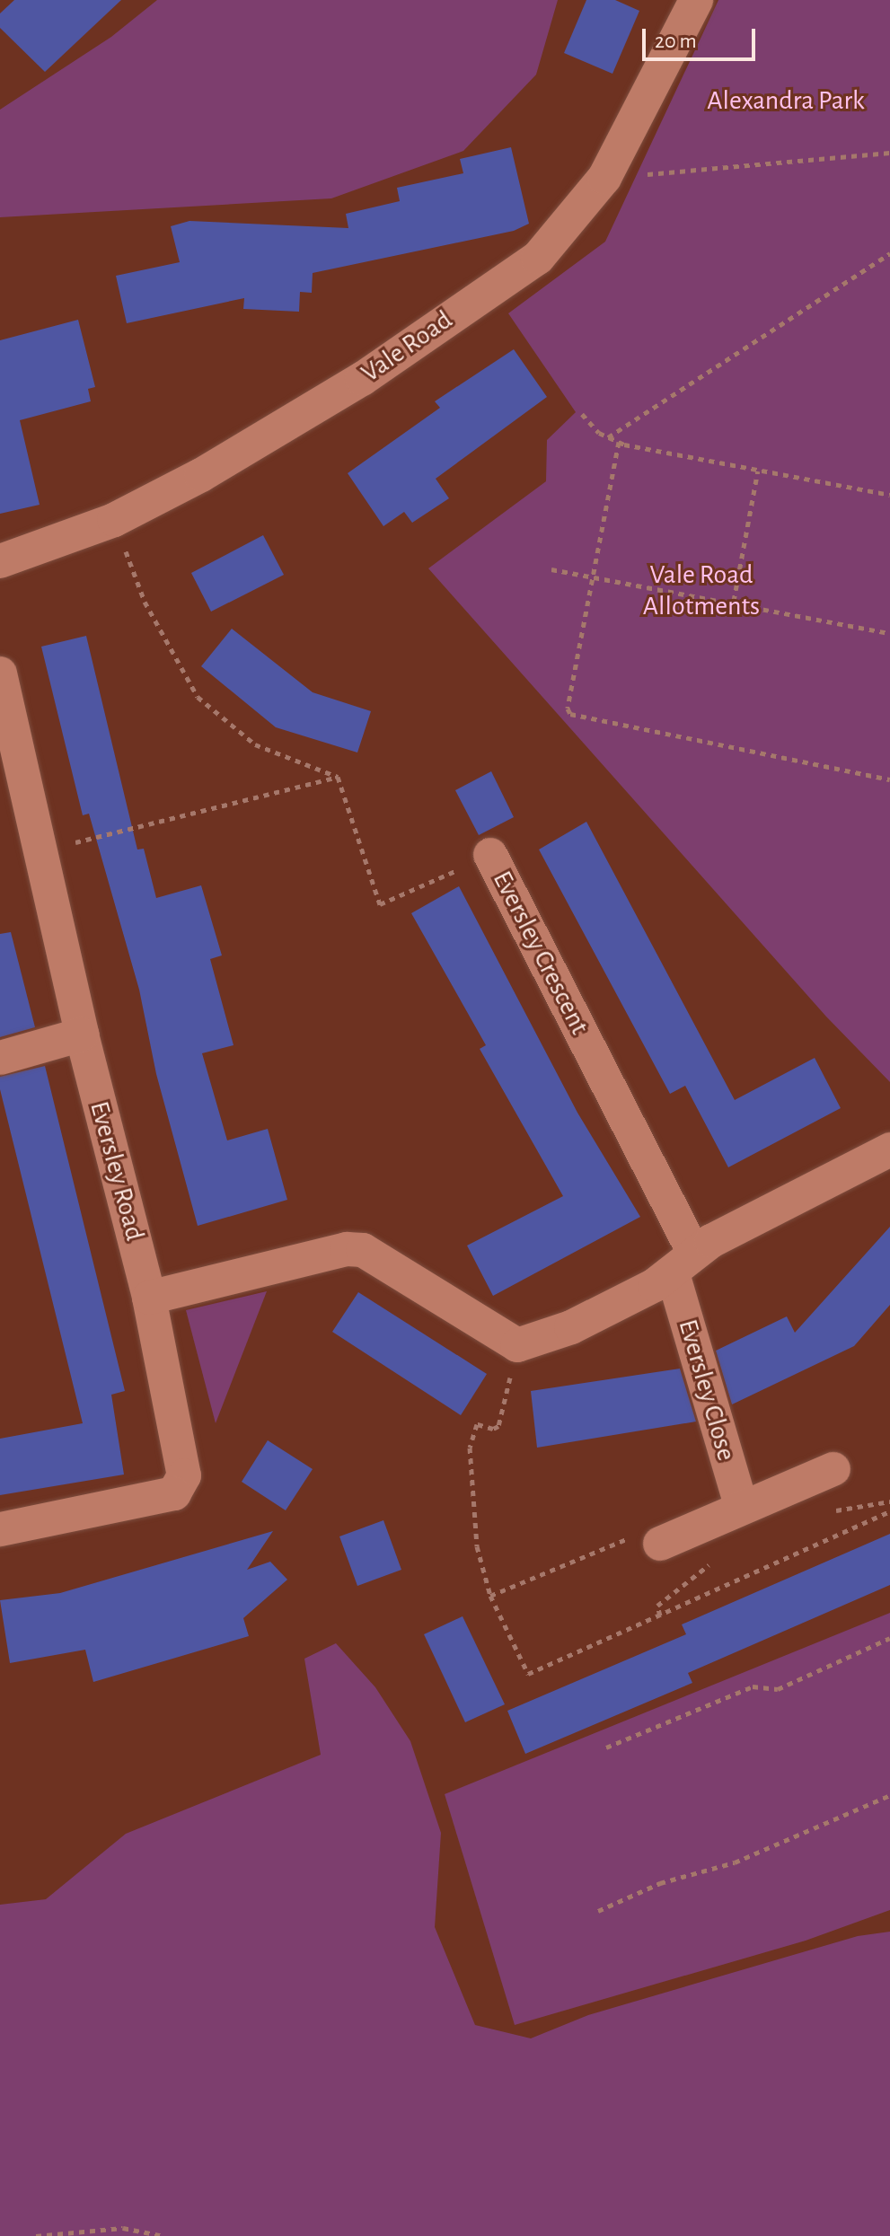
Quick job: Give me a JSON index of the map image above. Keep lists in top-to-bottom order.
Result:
{
  "streets": {
    "street": [
      "Vale Road",
      "Eversley Crescent",
      "Eversley Road",
      "Eversley Close"
    ]
  },
  "crossings": [
    ["Eversley Crescent", "Eversley Close"]
  ],
  "parks": ["Alexandra Park", "Vale Road Allotments"],
  "scale_bar": "20 m"
}
